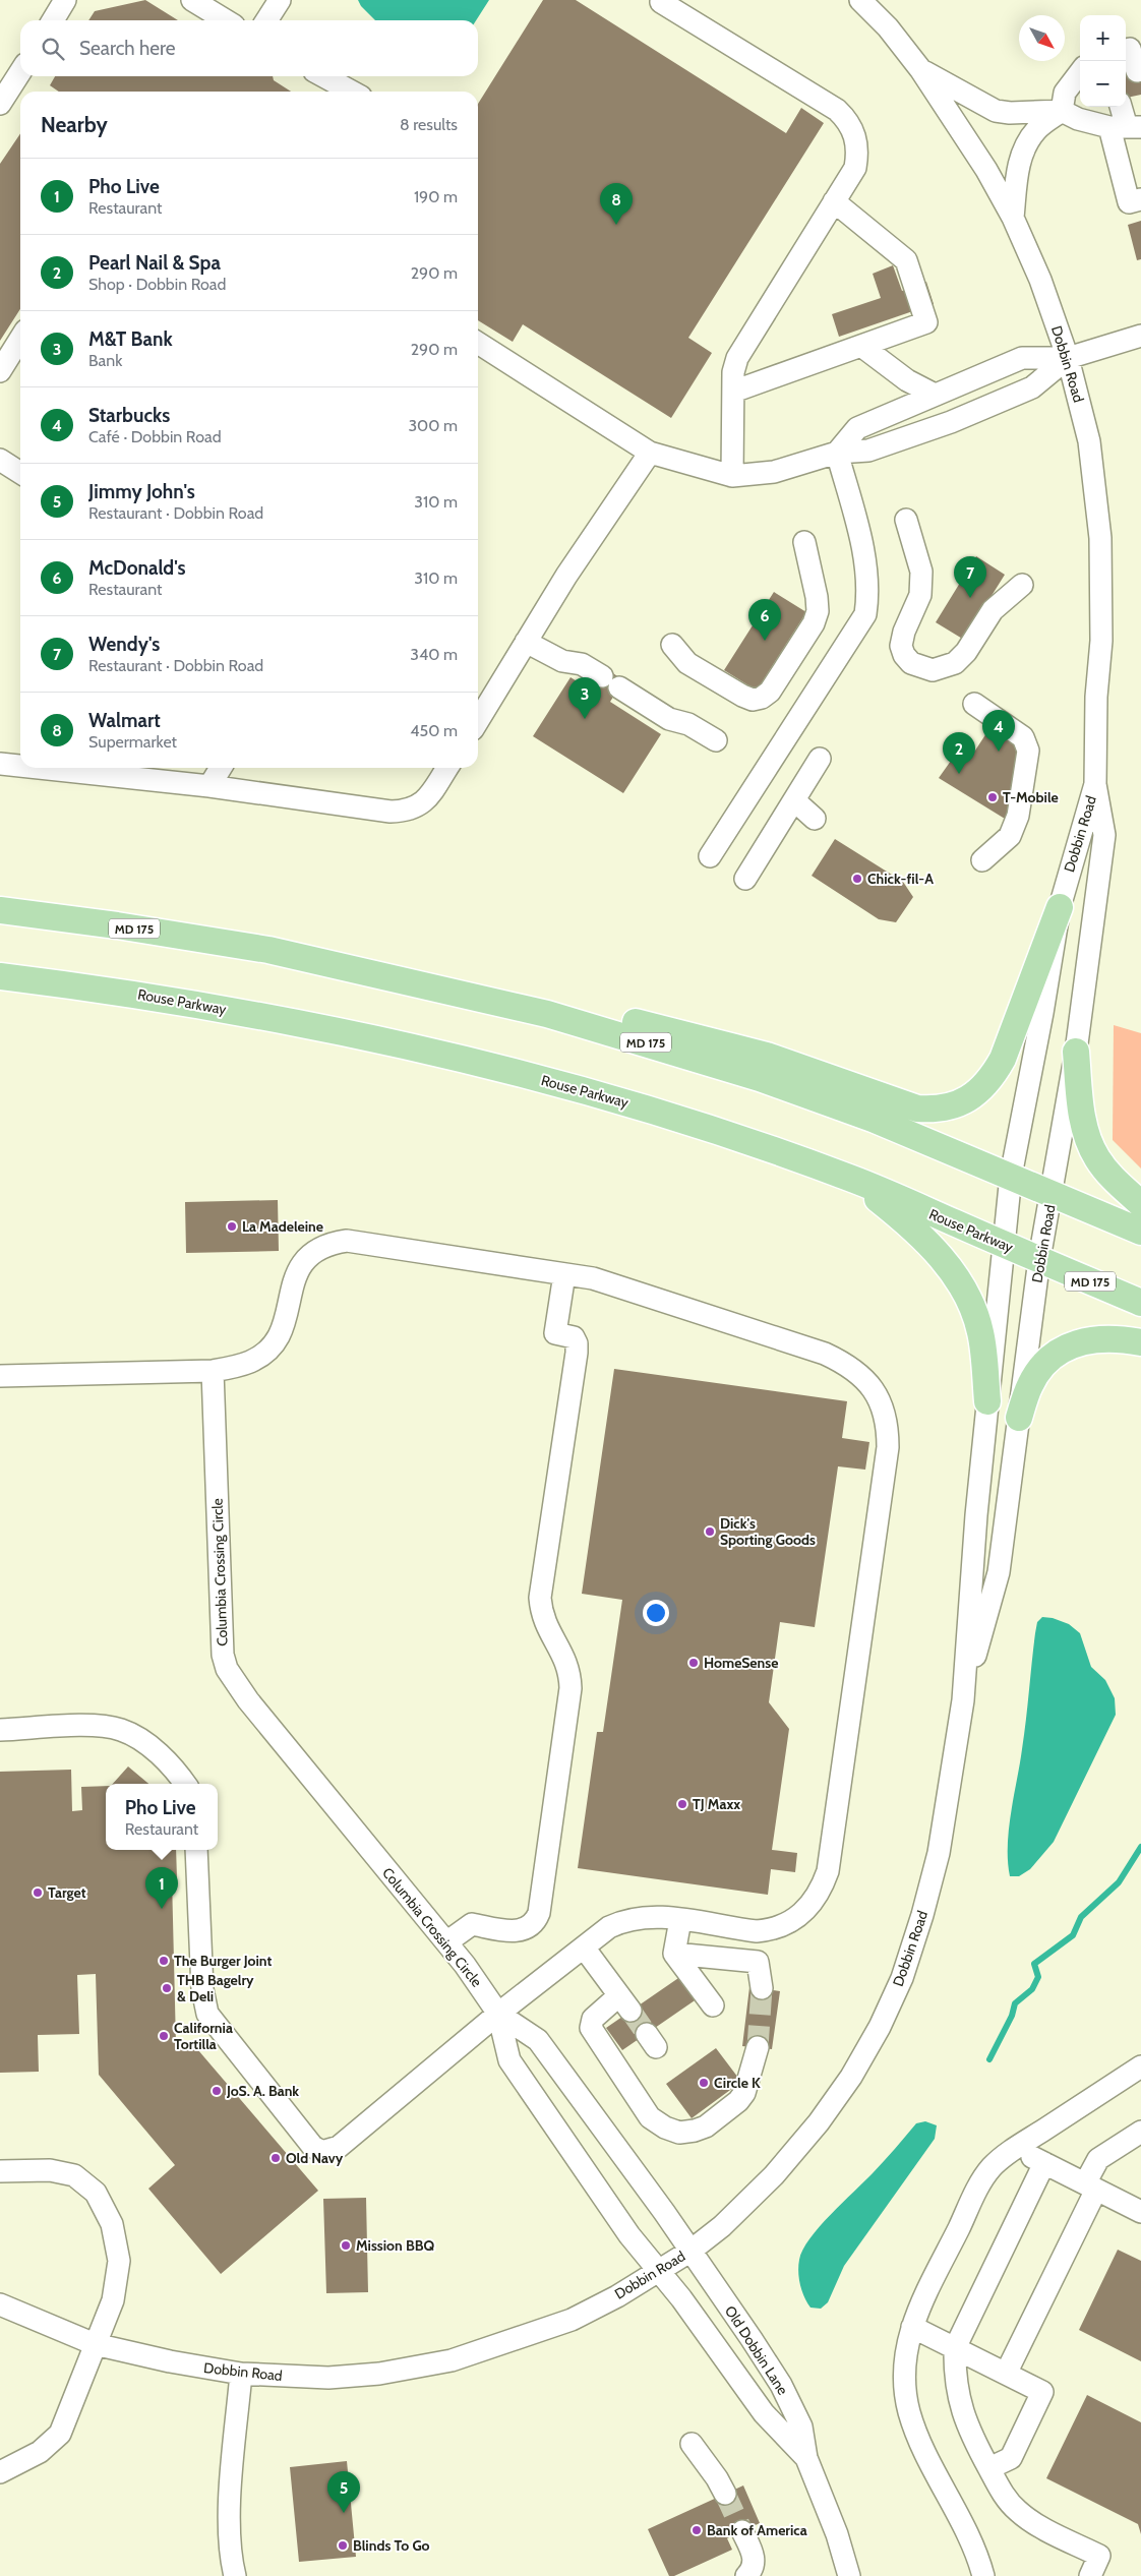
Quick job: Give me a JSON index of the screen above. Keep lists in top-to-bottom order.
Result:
{
  "streets": {
    "main road": ["MD 175", "Rouse Parkway"],
    "street": ["Dobbin Road", "Columbia Crossing Circle", "Old Dobbin Lane"]
  },
  "crossings": [
    ["Dobbin Road", "MD 175"],
    ["Dobbin Road", "Rouse Parkway"],
    ["Dobbin Road", "Columbia Crossing Circle"],
    ["Dobbin Road", "Old Dobbin Lane"],
    ["Columbia Crossing Circle", "Old Dobbin Lane"]
  ],
  "places": [
    "T-Mobile",
    "Chick-fil-A",
    "La Madeleine",
    "Dick's Sporting Goods",
    "HomeSense",
    "TJ Maxx",
    "Target",
    "The Burger Joint",
    "THB Bagelry & Deli",
    "California Tortilla",
    "Circle K",
    "JoS. A. Bank",
    "Old Navy",
    "Mission BBQ",
    "Bank of America",
    "Blinds To Go"
  ],
  "north": "bottom right",
  "page": {
    "map_buttons": ["+", "−"],
    "search": "Search here",
    "heading": ["Nearby", "8 results"],
    "list": [
      {
        "mark": "1",
        "name": "Pho Live",
        "note": "Restaurant",
        "value": "190 m"
      },
      {
        "mark": "2",
        "name": "Pearl Nail & Spa",
        "note": "Shop · Dobbin Road",
        "value": "290 m"
      },
      {
        "mark": "3",
        "name": "M&T Bank",
        "note": "Bank",
        "value": "290 m"
      },
      {
        "mark": "4",
        "name": "Starbucks",
        "note": "Café · Dobbin Road",
        "value": "300 m"
      },
      {
        "mark": "5",
        "name": "Jimmy John's",
        "note": "Restaurant · Dobbin Road",
        "value": "310 m"
      },
      {
        "mark": "6",
        "name": "McDonald's",
        "note": "Restaurant",
        "value": "310 m"
      },
      {
        "mark": "7",
        "name": "Wendy's",
        "note": "Restaurant · Dobbin Road",
        "value": "340 m"
      },
      {
        "mark": "8",
        "name": "Walmart",
        "note": "Supermarket",
        "value": "450 m"
      }
    ],
    "pins": [
      "8",
      "7",
      "6",
      "3",
      "4",
      "2",
      "1",
      "5"
    ],
    "popup": ["Pho Live", "Restaurant"]
  }
}
